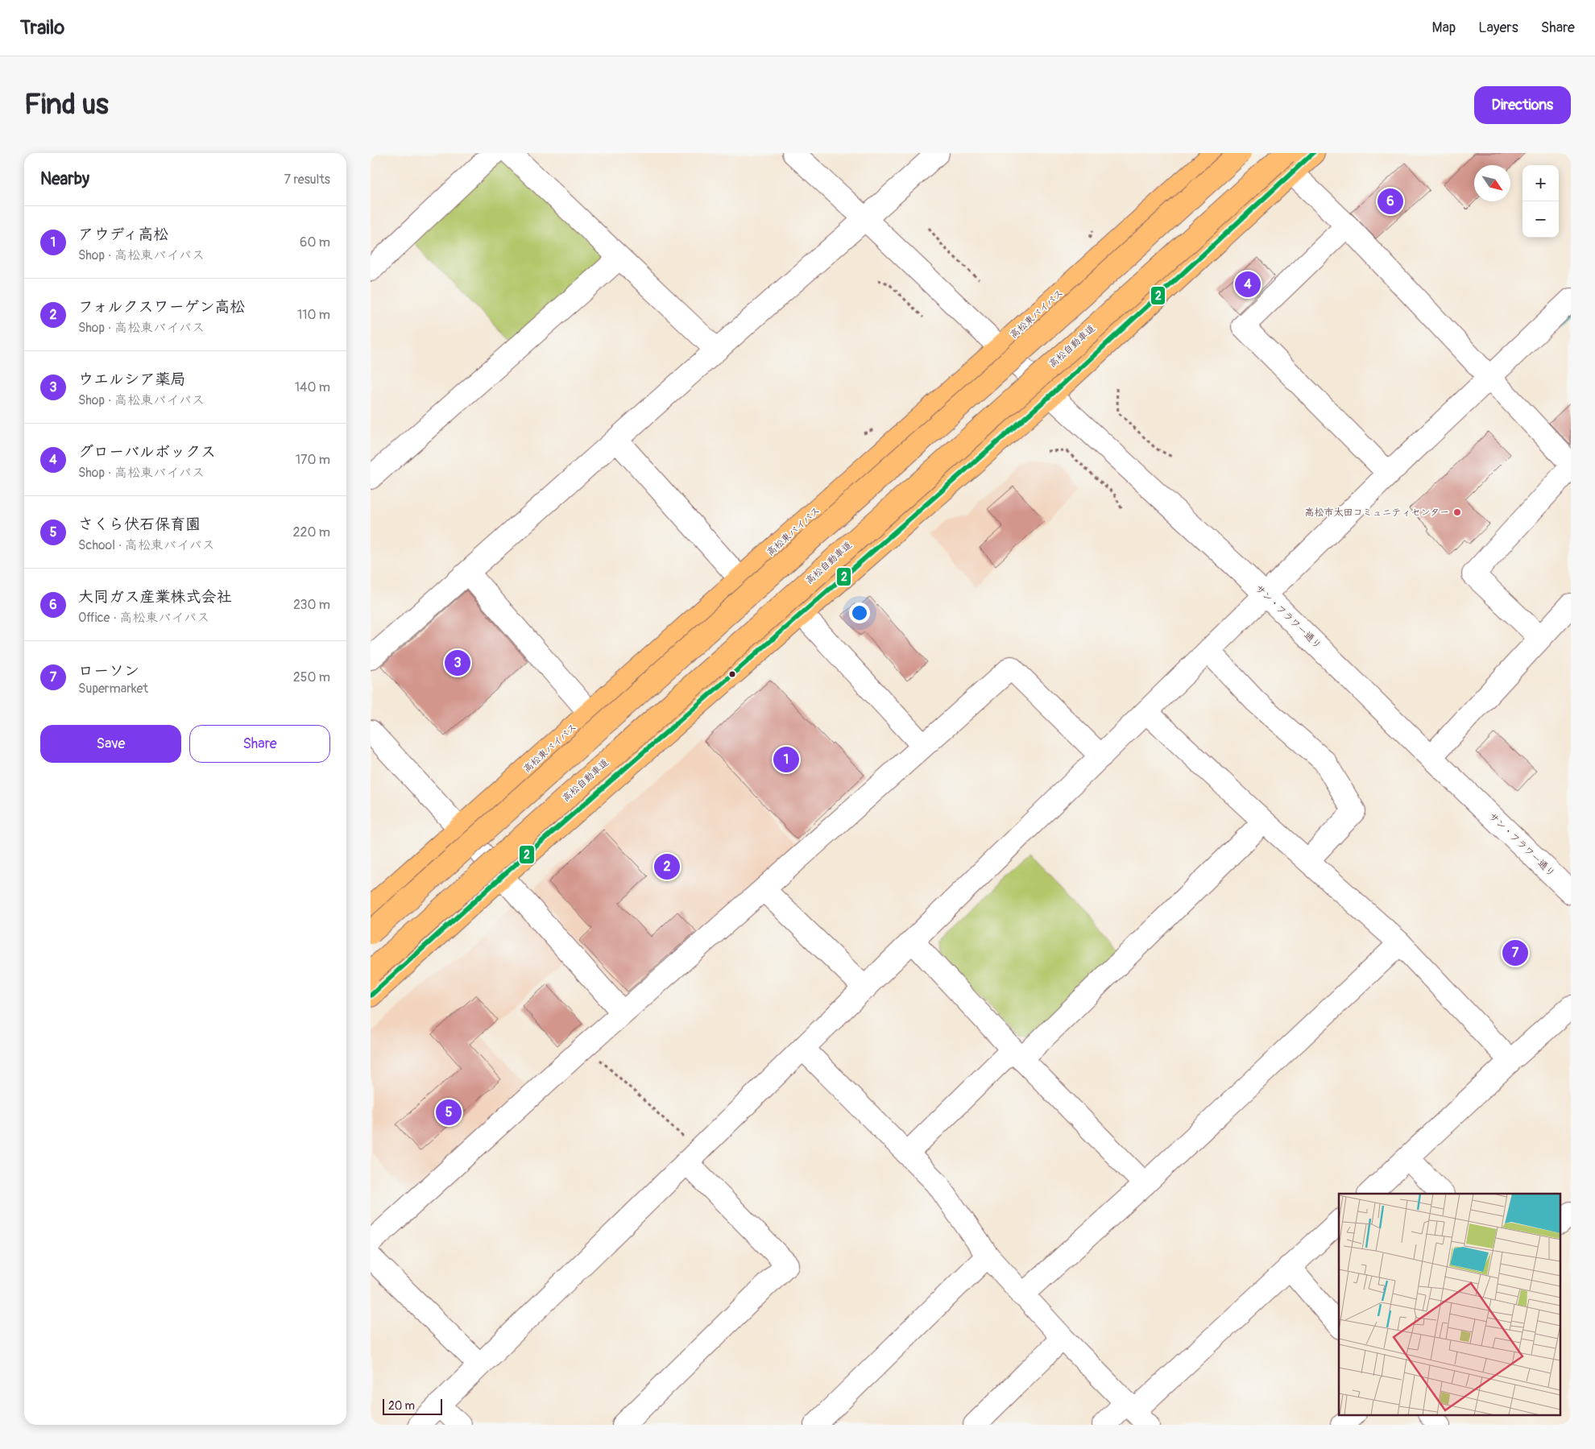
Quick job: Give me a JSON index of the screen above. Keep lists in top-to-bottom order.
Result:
{
  "streets": {
    "highway": ["高松東バイパス", "高松自動車道"],
    "street": ["サン・フラワー通り"]
  },
  "crossings": [
    ["高松東バイパス", "サン・フラワー通り"]
  ],
  "places": ["高松市太田コミュニティセンター"],
  "lines": ["transit line 2"],
  "scale_bar": "20 m",
  "north": "bottom right",
  "page": {
    "header": "Trailo",
    "nav": ["Map", "Layers", "Share"],
    "buttons": [
      "Directions",
      ["Save", "Share"]
    ],
    "title": "Find us",
    "heading": ["Nearby", "7 results"],
    "map_buttons": ["+", "−"],
    "pins": [
      "6",
      "4",
      "3",
      "1",
      "2",
      "7",
      "5"
    ],
    "list": [
      {
        "mark": "1",
        "name": "アウディ高松",
        "note": "Shop · 高松東バイパス",
        "value": "60 m"
      },
      {
        "mark": "2",
        "name": "フォルクスワーゲン高松",
        "note": "Shop · 高松東バイパス",
        "value": "110 m"
      },
      {
        "mark": "3",
        "name": "ウエルシア薬局",
        "note": "Shop · 高松東バイパス",
        "value": "140 m"
      },
      {
        "mark": "4",
        "name": "グローバルボックス",
        "note": "Shop · 高松東バイパス",
        "value": "170 m"
      },
      {
        "mark": "5",
        "name": "さくら伏石保育園",
        "note": "School · 高松東バイパス",
        "value": "220 m"
      },
      {
        "mark": "6",
        "name": "大同ガス産業株式会社",
        "note": "Office · 高松東バイパス",
        "value": "230 m"
      },
      {
        "mark": "7",
        "name": "ローソン",
        "note": "Supermarket",
        "value": "250 m"
      }
    ],
    "scale": "20 m"
  }
}
